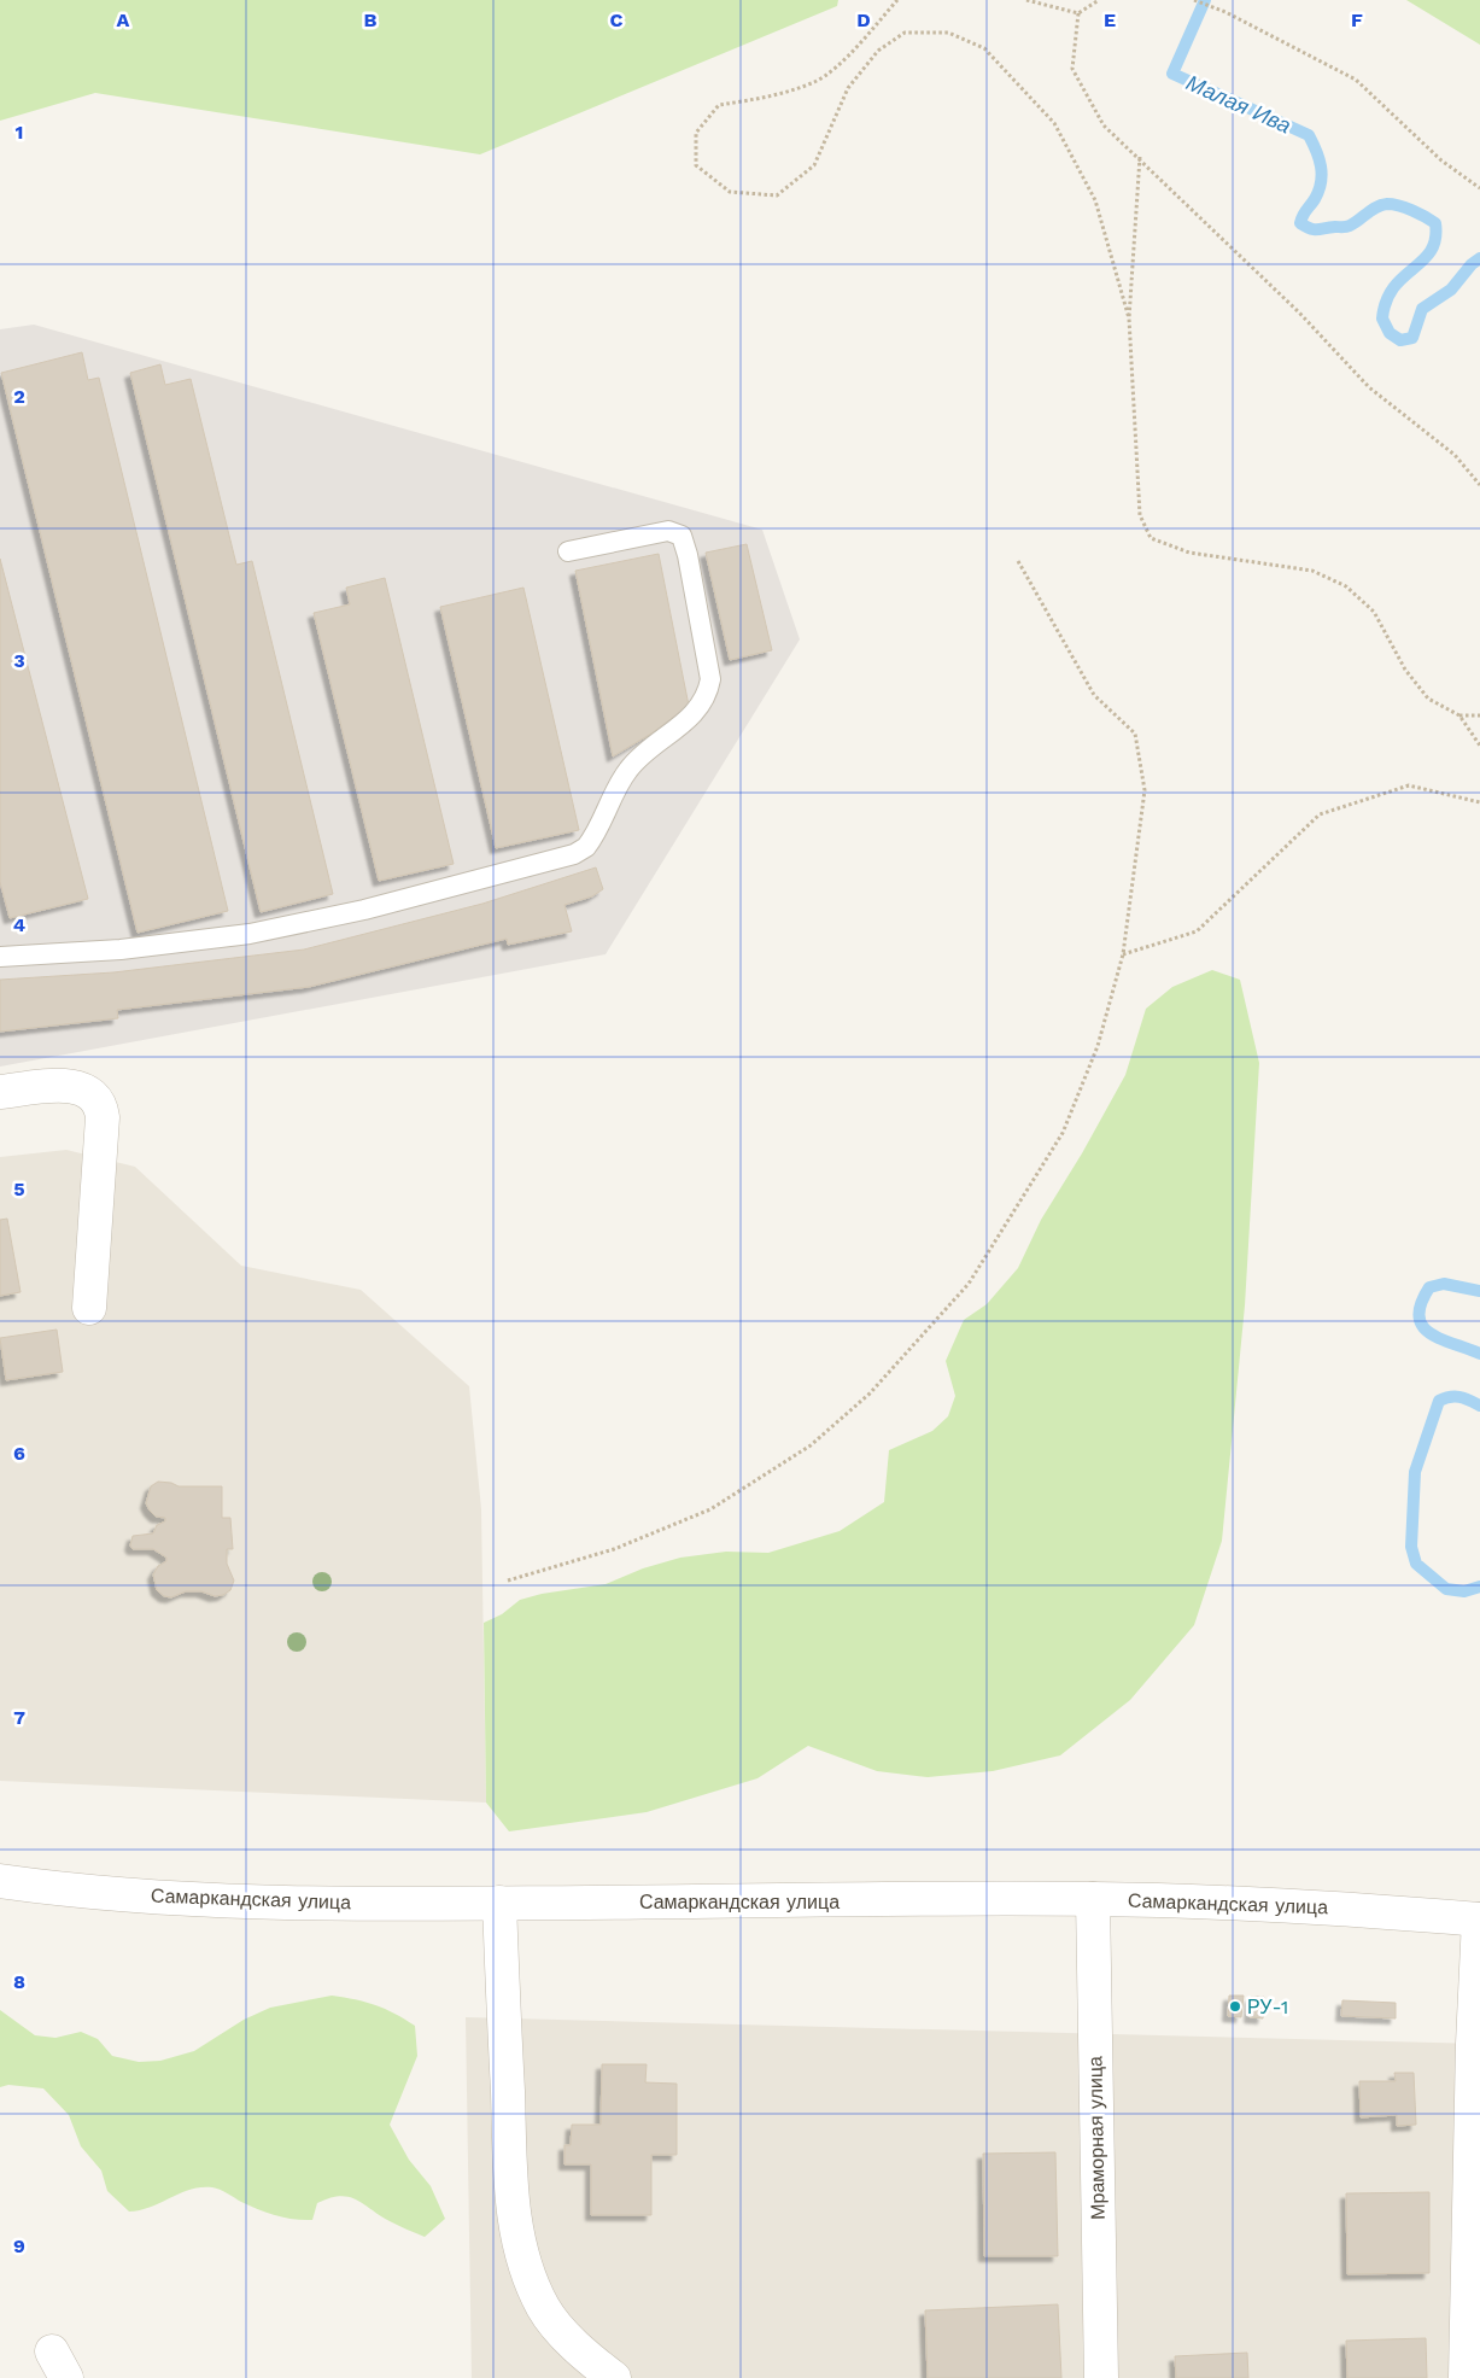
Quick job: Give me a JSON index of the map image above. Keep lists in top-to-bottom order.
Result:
{
  "streets": {
    "street": ["Самаркандская улица", "Мраморная улица"]
  },
  "crossings": [
    ["Самаркандская улица", "Мраморная улица"]
  ],
  "water": ["Малая Ива"],
  "places": ["РУ-1"],
  "grid": {
    "columns": [
      "A",
      "B",
      "C",
      "D",
      "E",
      "F"
    ],
    "rows": [
      "1",
      "2",
      "3",
      "4",
      "5",
      "6",
      "7",
      "8",
      "9"
    ]
  }
}
